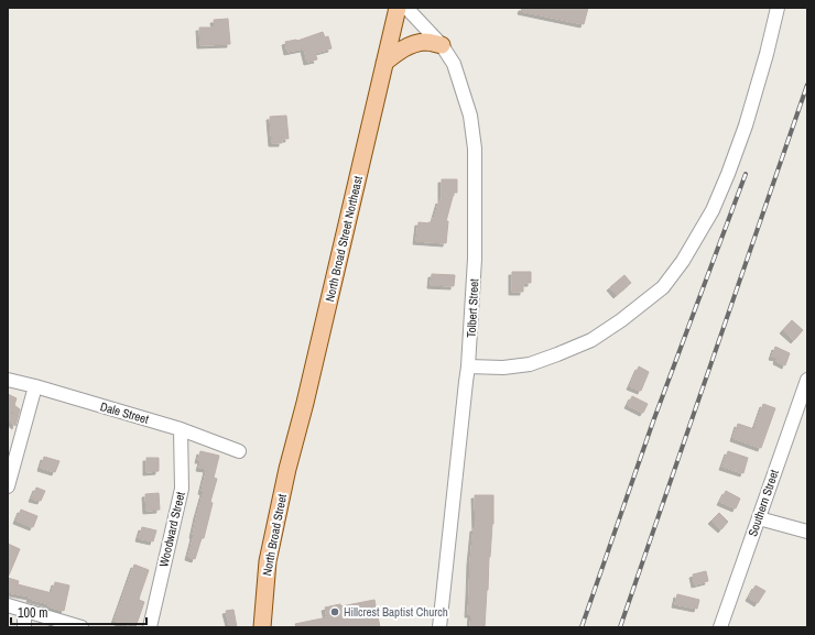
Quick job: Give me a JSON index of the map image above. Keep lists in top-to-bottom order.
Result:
{
  "streets": {
    "main road": ["North Broad Street Northeast", "North Broad Street"],
    "street": [
      "Tolbert Street",
      "Dale Street",
      "Southern Street",
      "Woodward Street"
    ]
  },
  "crossings": [
    ["North Broad Street Northeast", "North Broad Street"],
    ["Dale Street", "Woodward Street"]
  ],
  "places": ["Hillcrest Baptist Church"],
  "scale_bar": "100 m"
}
